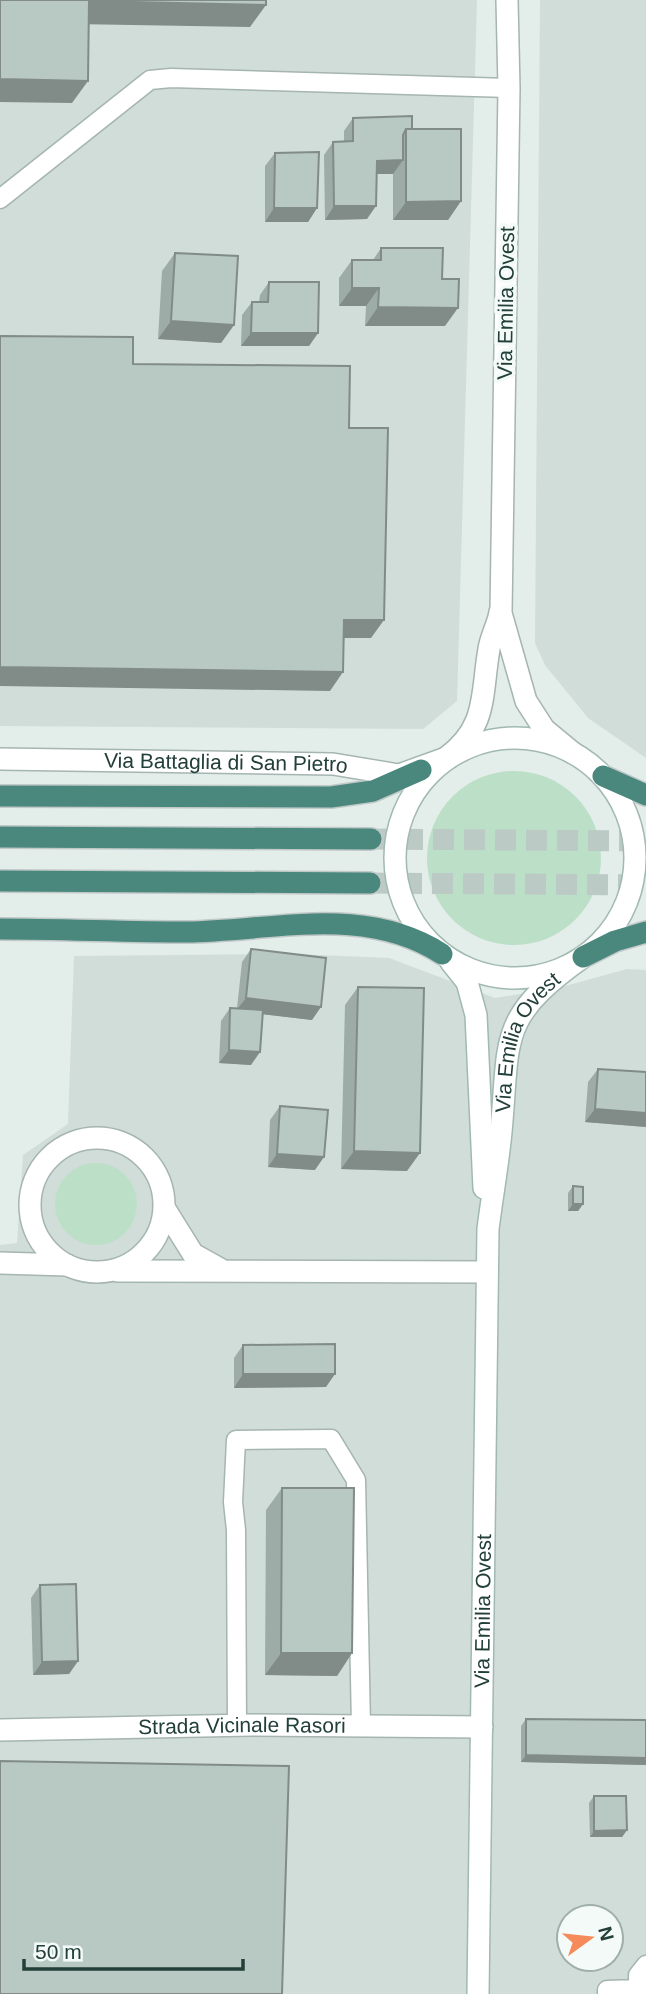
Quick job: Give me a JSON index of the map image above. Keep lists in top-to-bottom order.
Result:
{
  "streets": {
    "street": ["Via Emilia Ovest", "Via Battaglia di San Pietro", "Strada Vicinale Rasori"]
  },
  "crossings": [
    ["Via Emilia Ovest", "Via Battaglia di San Pietro"],
    ["Via Emilia Ovest", "Strada Vicinale Rasori"]
  ],
  "scale_bar": "50 m",
  "north": "right"
}
